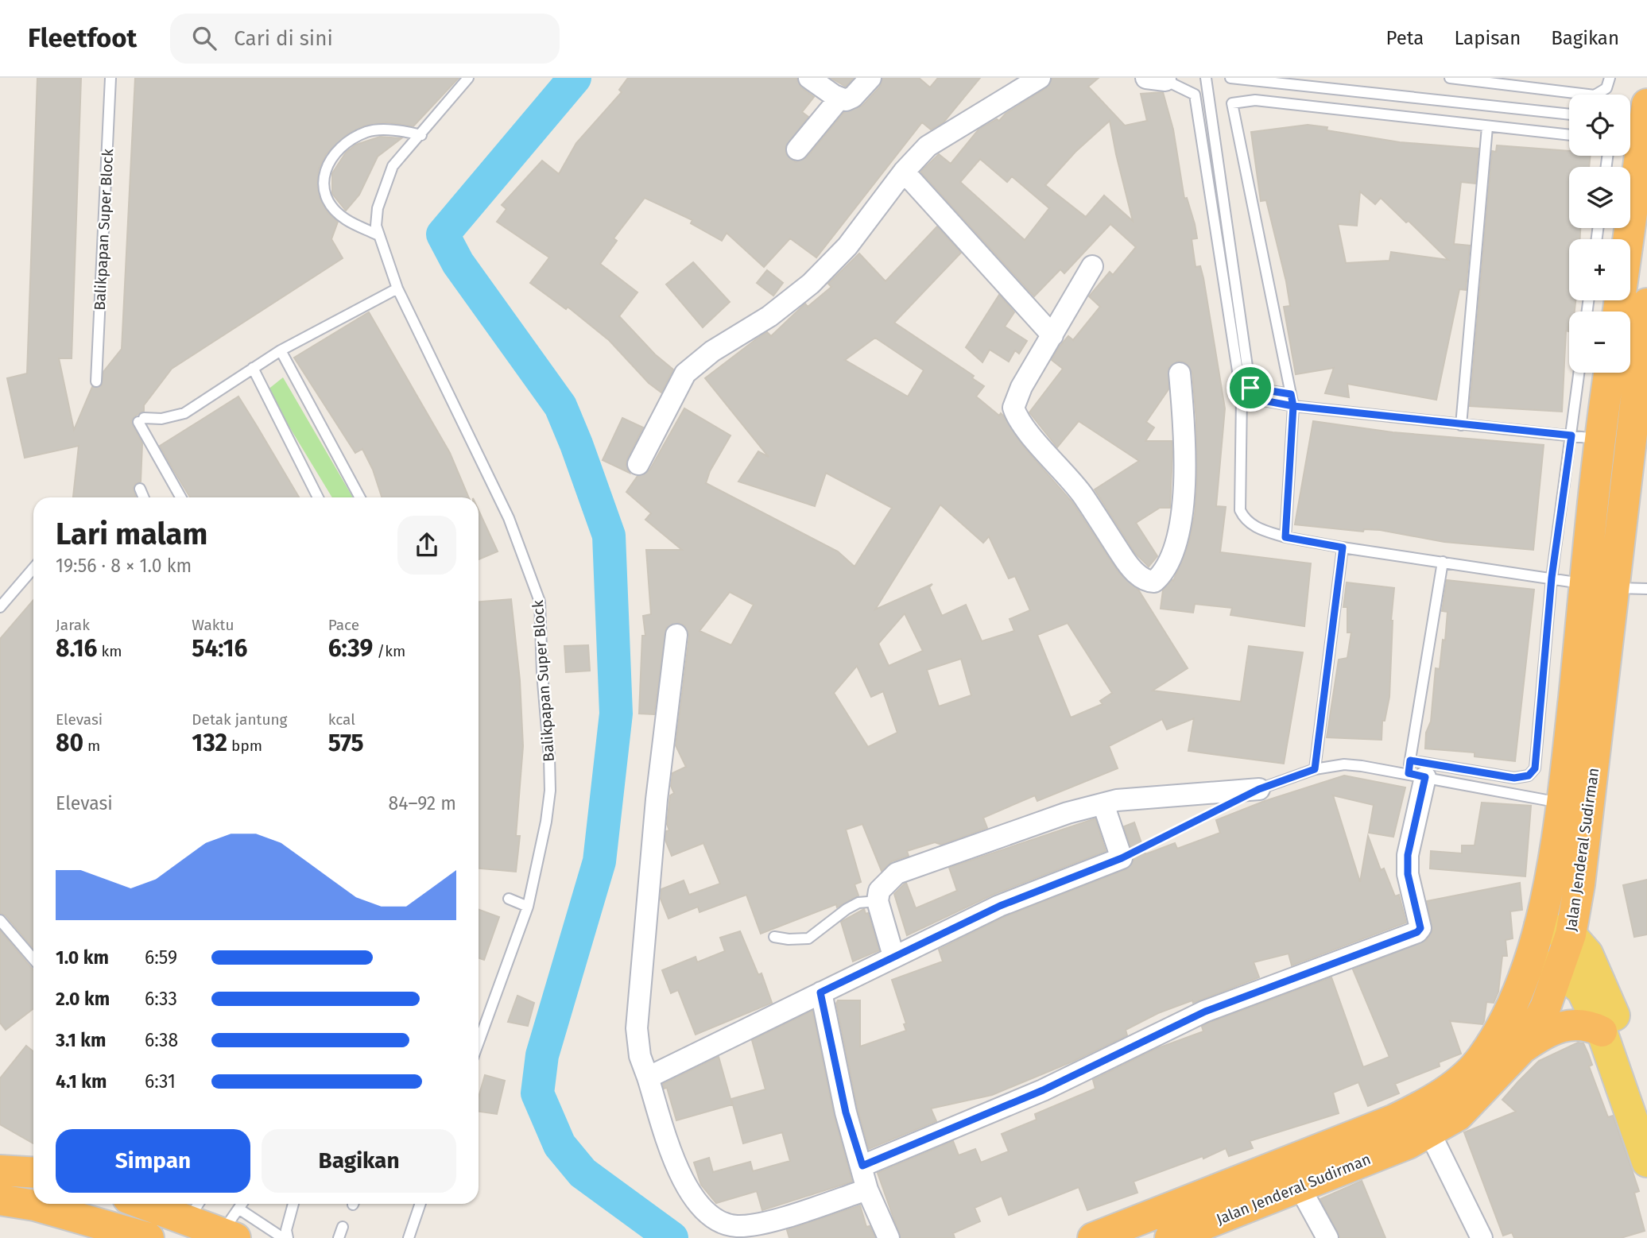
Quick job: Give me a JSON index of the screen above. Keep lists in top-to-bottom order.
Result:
{
  "streets": {
    "highway": ["Jalan Jenderal Sudirman"],
    "lane": ["Balikpapan Super Block"]
  },
  "page": {
    "header": "Fleetfoot",
    "search": "Cari di sini",
    "nav": ["Peta", "Lapisan", "Bagikan"],
    "map_buttons": ["+", "−"],
    "heading": ["Lari malam", "19:56 · 8 × 1.0 km"],
    "stats": [
      ["Jarak", "8.16 km"],
      ["Waktu", "54:16"],
      ["Pace", "6:39 /km"],
      ["Elevasi", "80 m"],
      ["Detak jantung", "132 bpm"],
      ["kcal", "575"]
    ],
    "chart": ["Elevasi", "84–92 m"],
    "list": [
      {
        "name": "1.0 km",
        "note": "6:59"
      },
      {
        "name": "2.0 km",
        "note": "6:33"
      },
      {
        "name": "3.1 km",
        "note": "6:38"
      },
      {
        "name": "4.1 km",
        "note": "6:31"
      }
    ],
    "buttons": ["Simpan", "Bagikan"]
  }
}
